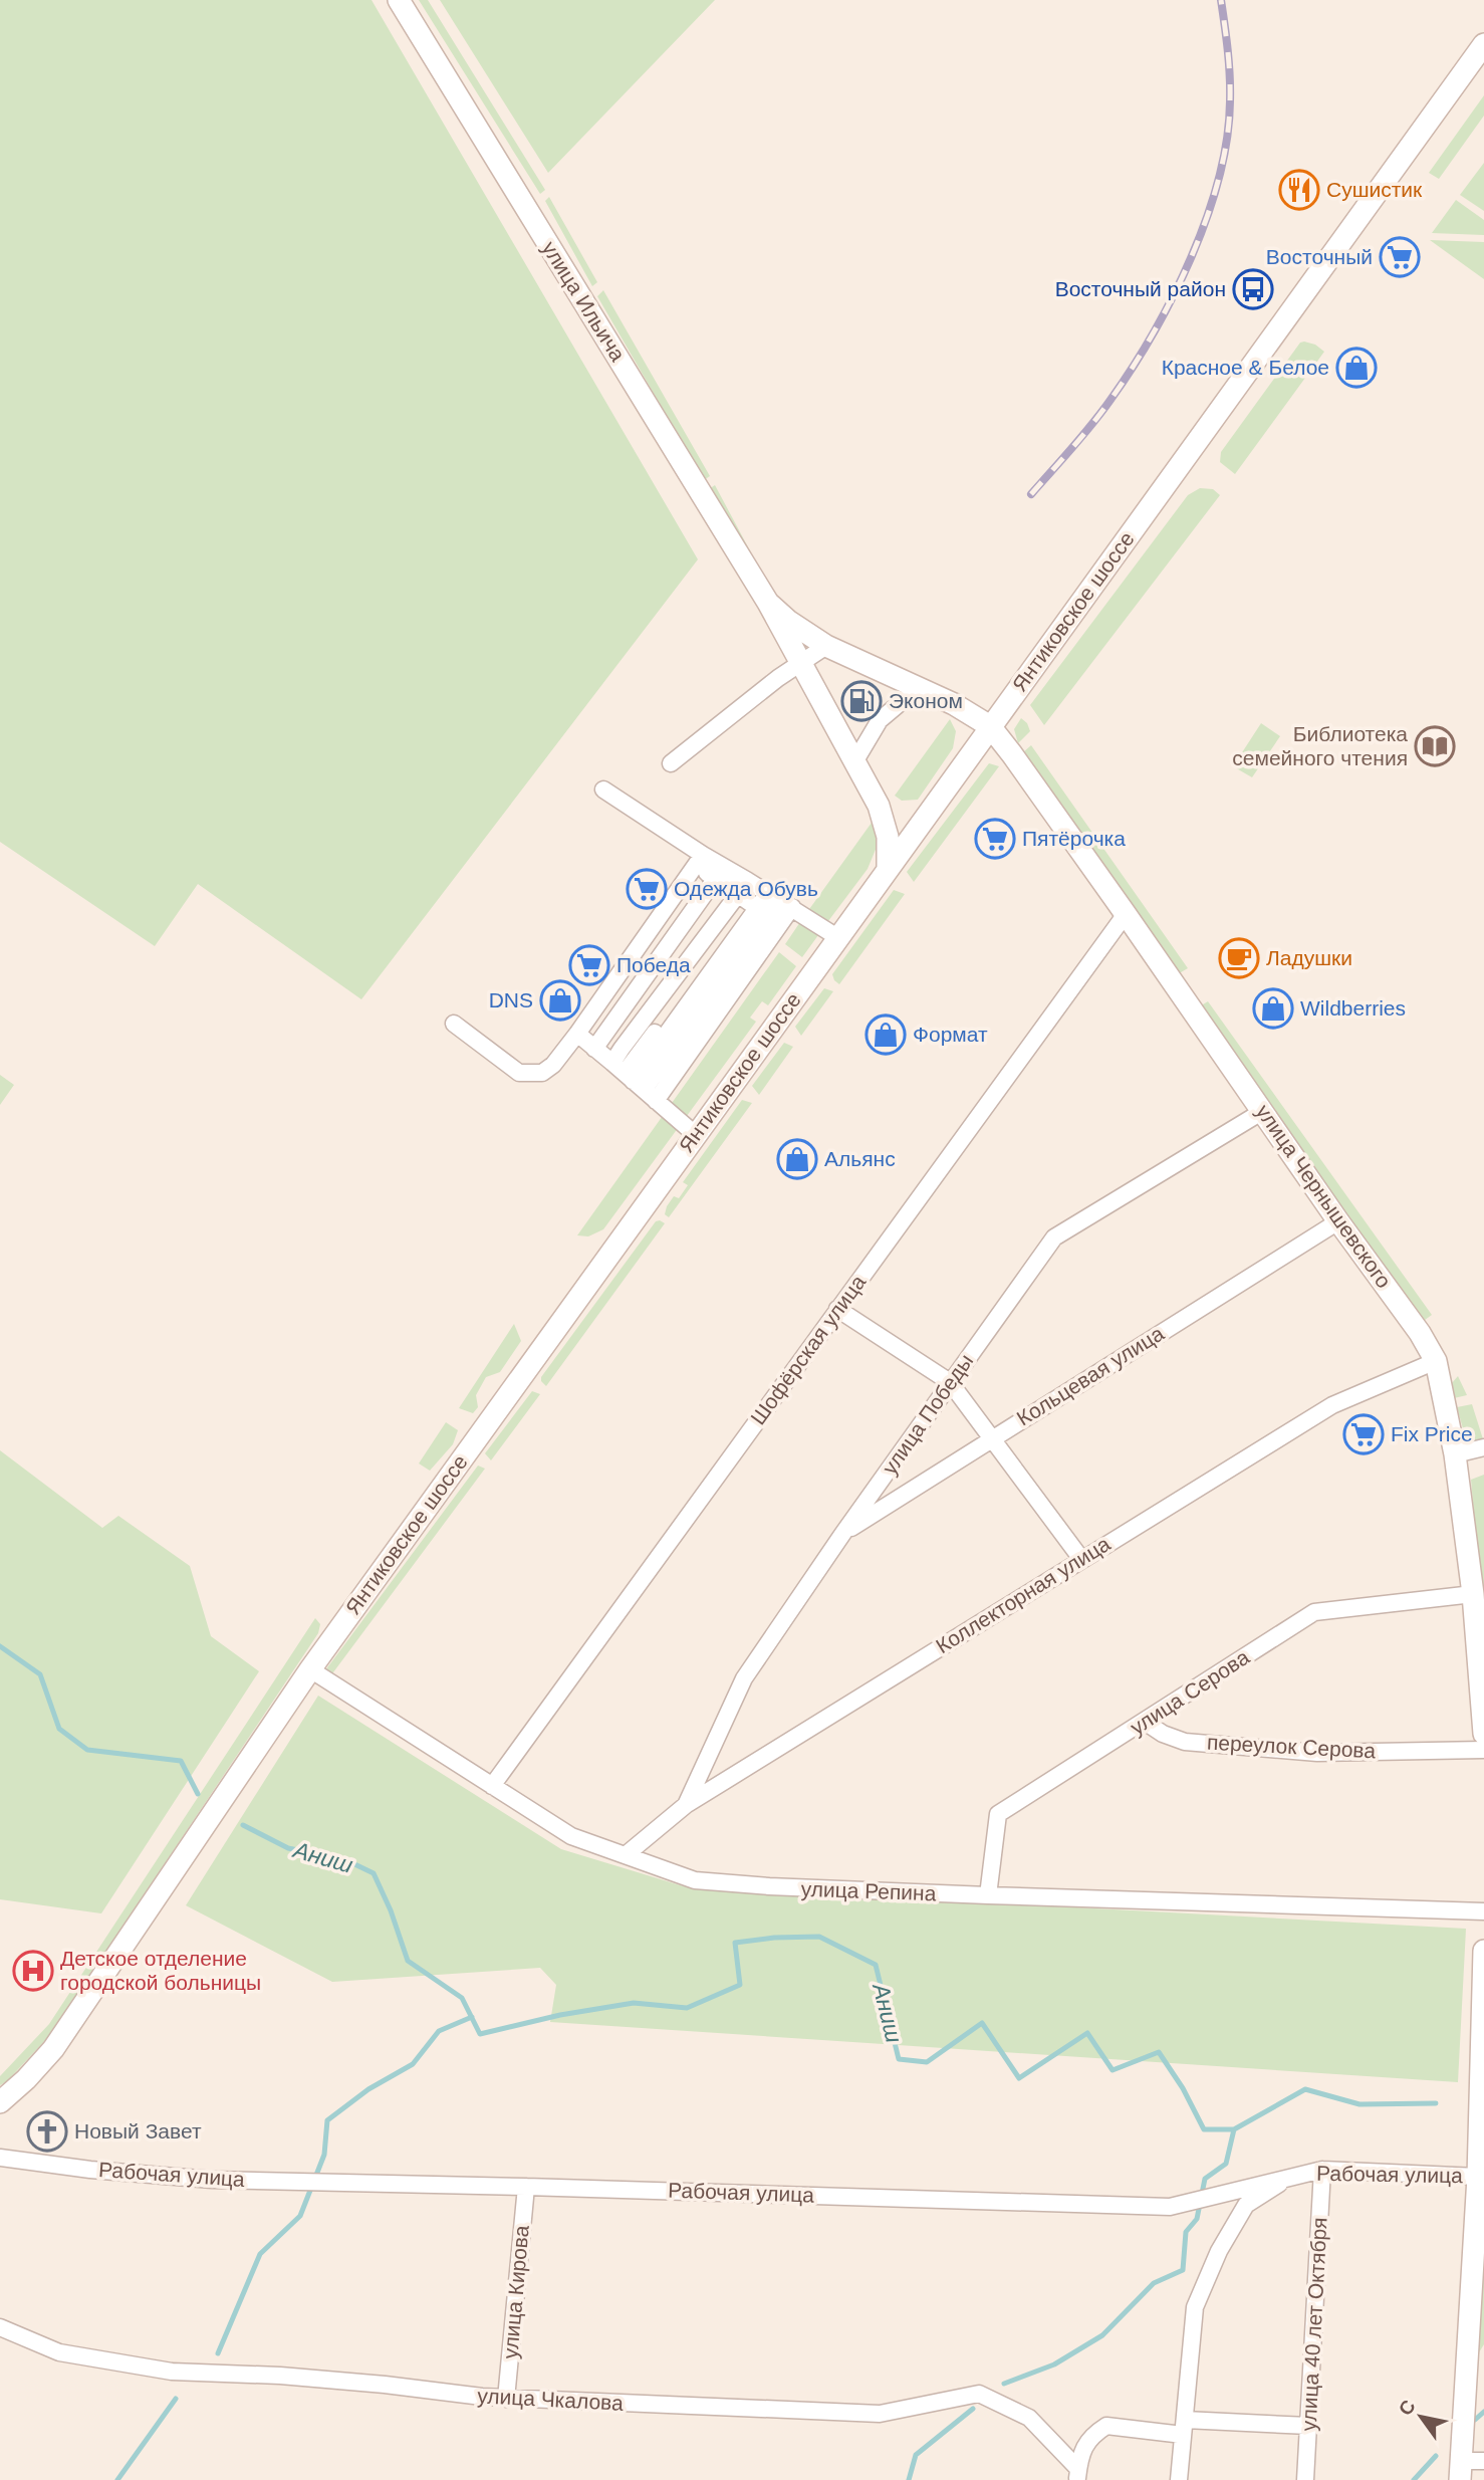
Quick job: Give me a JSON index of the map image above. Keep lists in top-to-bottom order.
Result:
{
  "streets": {
    "street": [
      "улица Ильича",
      "Янтиковское шоссе",
      "улица Чернышевского",
      "Шофёрская улица",
      "Кольцевая улица",
      "улица Победы",
      "Коллекторная улица",
      "улица Серова",
      "переулок Серова",
      "улица Репина",
      "Рабочая улица",
      "улица Кирова",
      "улица 40 лет Октября",
      "улица Чкалова"
    ]
  },
  "crossings": [
    ["улица Ильича", "Янтиковское шоссе"],
    ["улица Ильича", "улица Чернышевского"],
    ["Янтиковское шоссе", "улица Чернышевского"],
    ["Янтиковское шоссе", "улица Репина"],
    ["улица Чернышевского", "Шофёрская улица"],
    ["улица Чернышевского", "Кольцевая улица"],
    ["улица Чернышевского", "улица Победы"],
    ["улица Чернышевского", "Коллекторная улица"],
    ["улица Чернышевского", "улица Серова"],
    ["Шофёрская улица", "улица Репина"],
    ["Кольцевая улица", "улица Победы"],
    ["улица Победы", "Коллекторная улица"],
    ["Коллекторная улица", "улица Репина"],
    ["улица Серова", "переулок Серова"],
    ["улица Серова", "улица Репина"],
    ["Рабочая улица", "улица Кирова"],
    ["Рабочая улица", "улица 40 лет Октября"],
    ["улица Кирова", "улица Чкалова"]
  ],
  "water": ["Аниш"],
  "places": {
    "restaurant": ["Сушистик"],
    "supermarket": [
      "Восточный",
      "Пятёрочка",
      "Одежда Обувь",
      "Победа",
      "Fix Price"
    ],
    "bus stop": ["Восточный район"],
    "shop": [
      "Красное & Белое",
      "DNS",
      "Wildberries",
      "Формат",
      "Альянс"
    ],
    "fuel station": ["Эконом"],
    "library": ["Библиотека семейного чтения"],
    "cafe": ["Ладушки"],
    "hospital": ["Детское отделение городской больницы"],
    "church": ["Новый Завет"]
  },
  "north": "top left"
}
